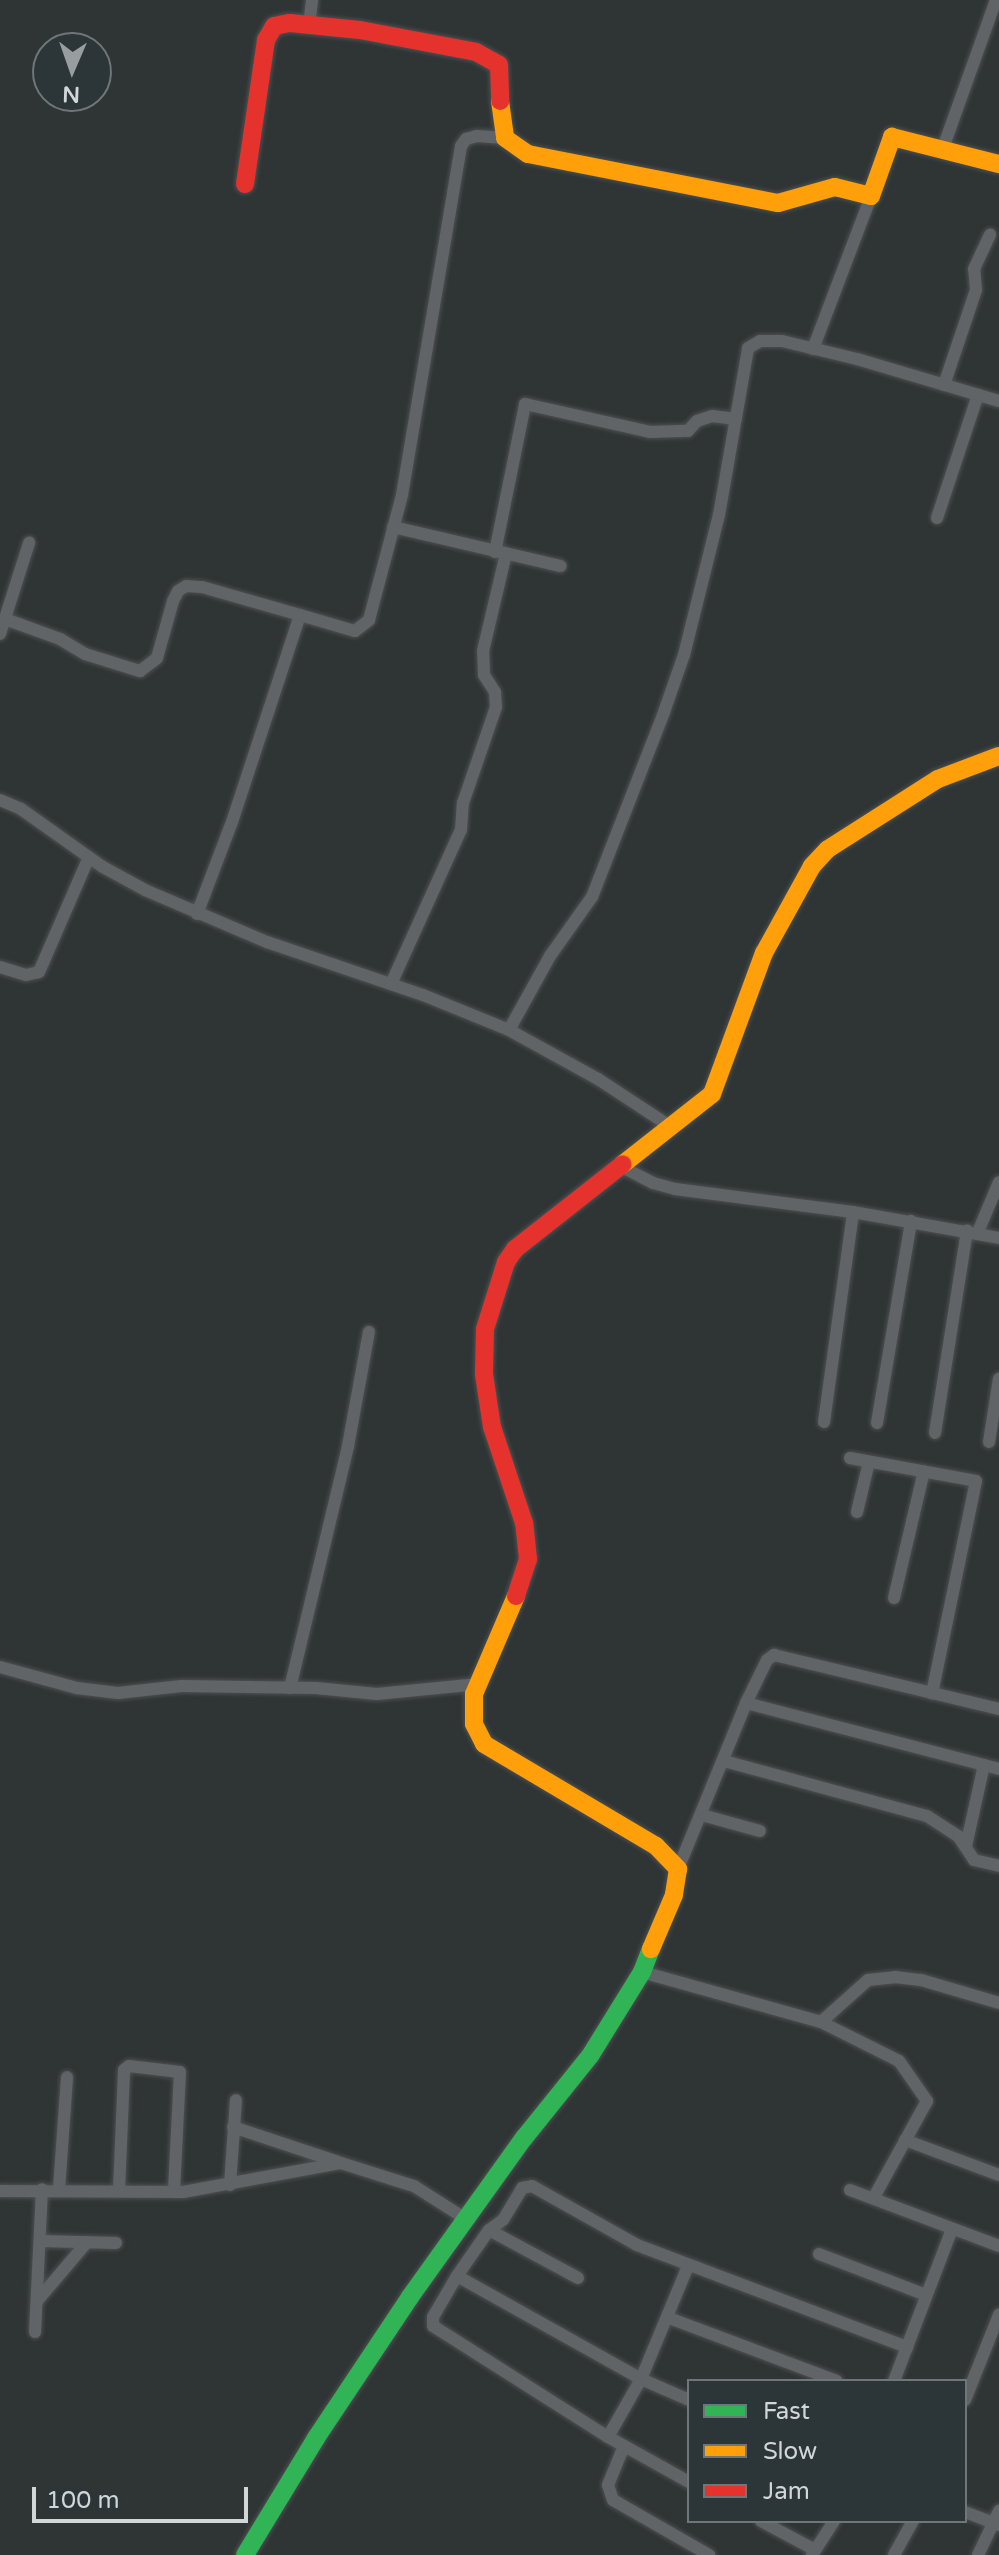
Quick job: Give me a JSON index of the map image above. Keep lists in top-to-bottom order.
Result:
{
  "legend": ["Fast", "Slow", "Jam"],
  "scale_bar": "100 m",
  "north": "bottom"
}
